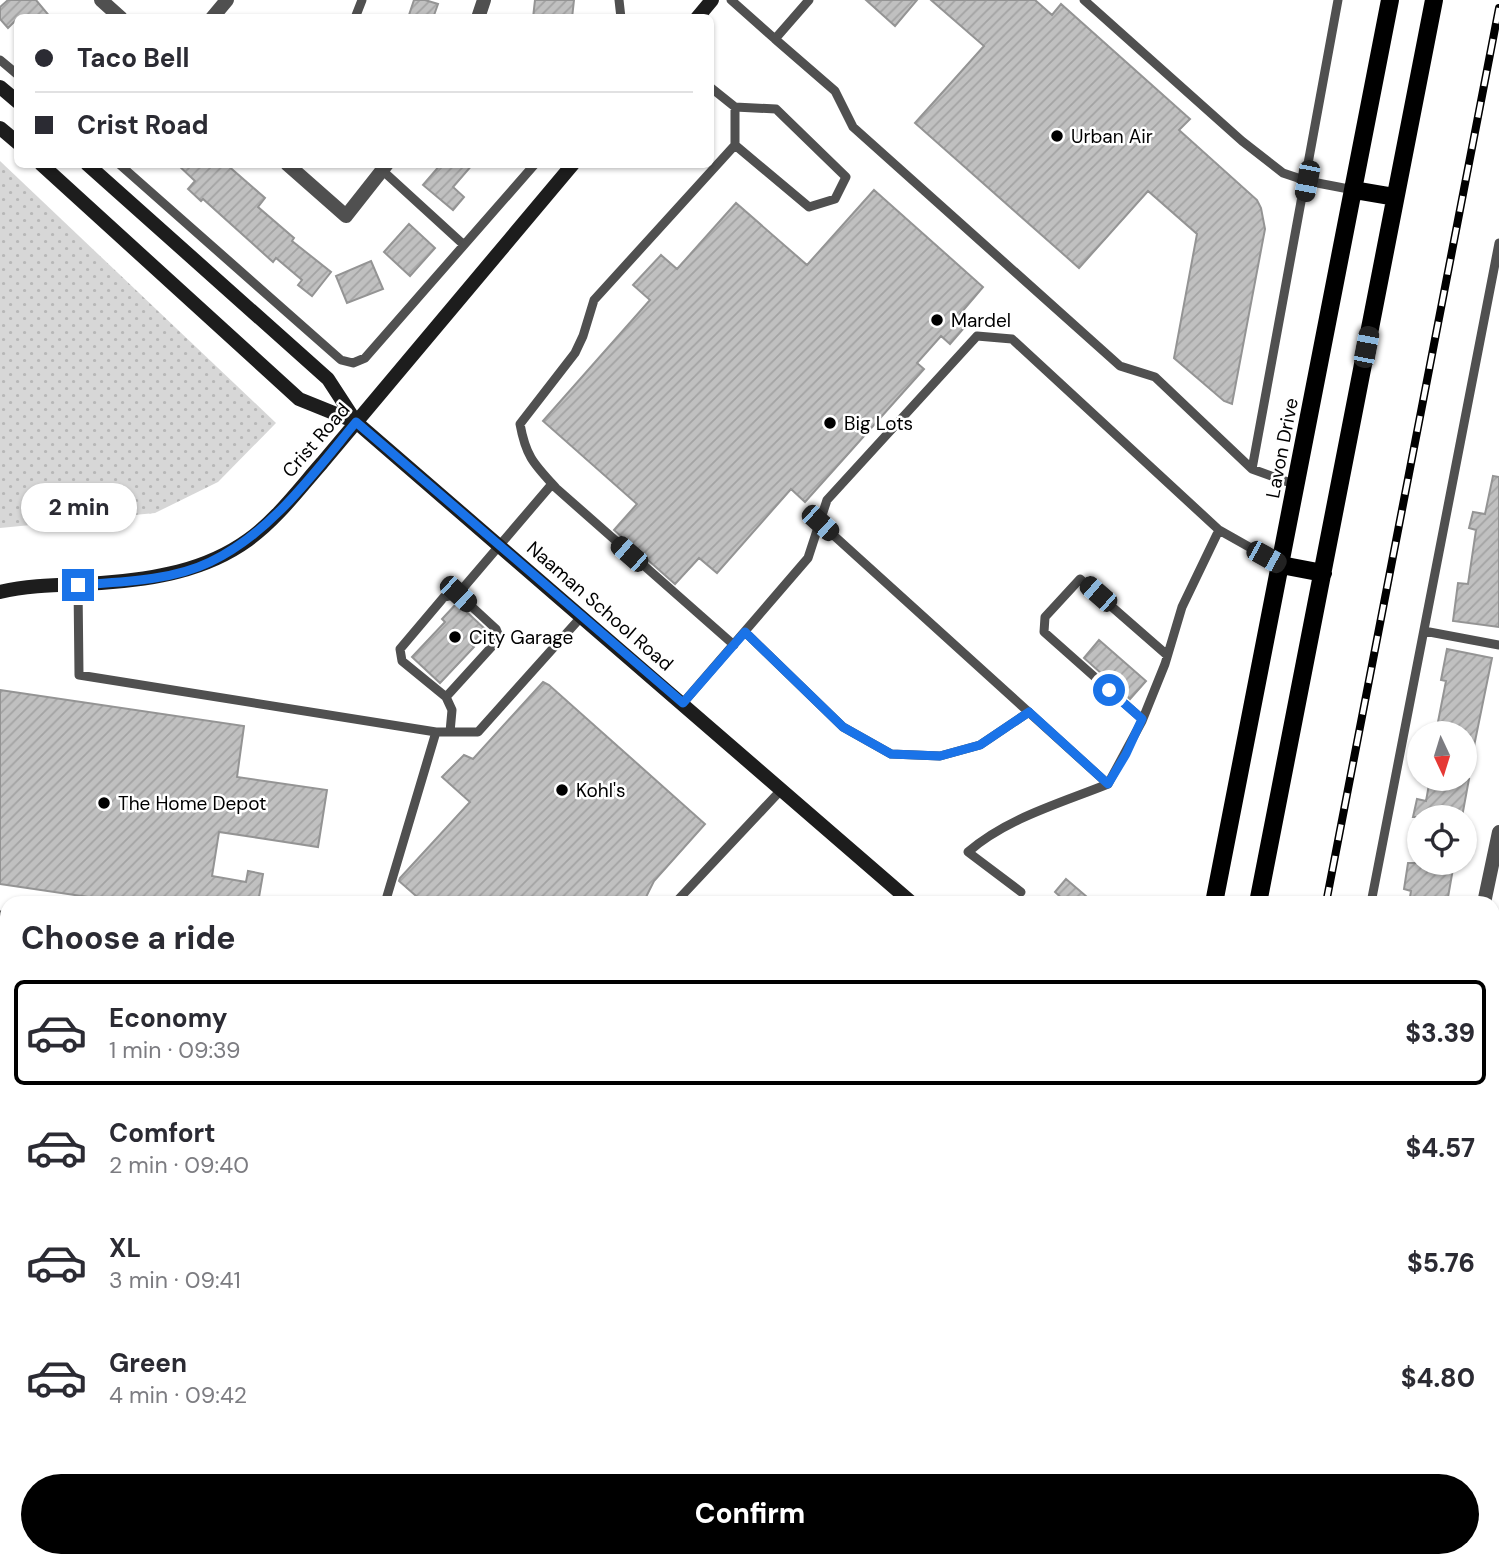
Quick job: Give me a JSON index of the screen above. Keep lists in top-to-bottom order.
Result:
{
  "streets": {
    "main road": ["Crist Road", "Lavon Drive", "Naaman School Road"]
  },
  "crossings": [
    ["Crist Road", "Naaman School Road"]
  ],
  "places": [
    "Urban Air",
    "Mardel",
    "Big Lots",
    "City Garage",
    "Kohl's",
    "The Home Depot"
  ],
  "north": "bottom",
  "page": {
    "banner": ["Taco Bell", "Crist Road"],
    "bubble": "2 min",
    "heading": "Choose a ride",
    "list": [
      {
        "name": "Economy",
        "note": "1 min · 09:39",
        "value": "$3.39"
      },
      {
        "name": "Comfort",
        "note": "2 min · 09:40",
        "value": "$4.57"
      },
      {
        "name": "XL",
        "note": "3 min · 09:41",
        "value": "$5.76"
      },
      {
        "name": "Green",
        "note": "4 min · 09:42",
        "value": "$4.80"
      }
    ],
    "buttons": "Confirm"
  }
}
